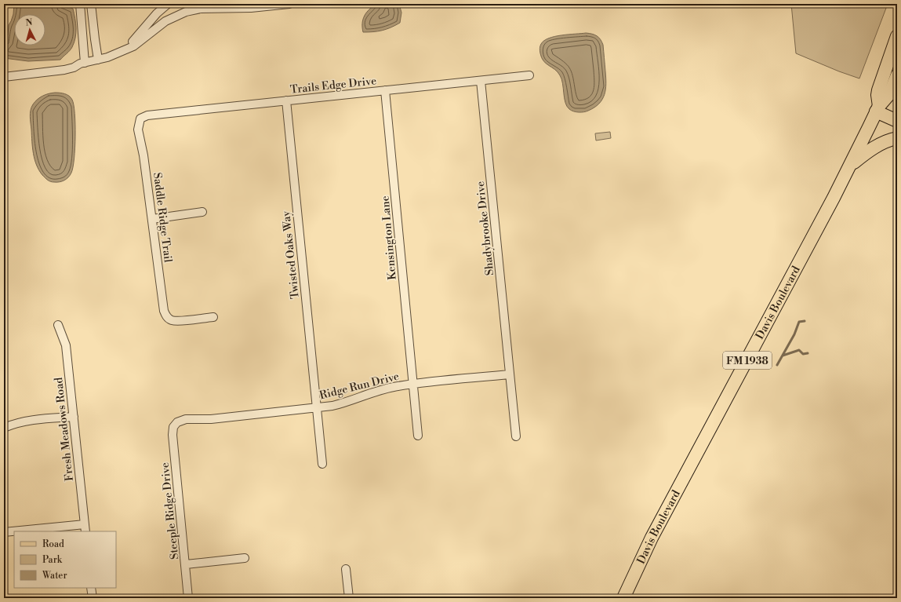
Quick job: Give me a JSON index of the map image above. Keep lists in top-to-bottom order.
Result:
{
  "streets": {
    "main road": ["Davis Boulevard", "FM 1938"],
    "street": [
      "Trails Edge Drive",
      "Saddle Ridge Trail",
      "Shadybrooke Drive",
      "Kensington Lane",
      "Twisted Oaks Way",
      "Ridge Run Drive",
      "Fresh Meadows Road",
      "Steeple Ridge Drive"
    ]
  },
  "crossings": [
    ["Trails Edge Drive", "Saddle Ridge Trail"],
    ["Trails Edge Drive", "Shadybrooke Drive"],
    ["Trails Edge Drive", "Kensington Lane"],
    ["Trails Edge Drive", "Twisted Oaks Way"],
    ["Shadybrooke Drive", "Ridge Run Drive"],
    ["Kensington Lane", "Ridge Run Drive"],
    ["Twisted Oaks Way", "Ridge Run Drive"],
    ["Ridge Run Drive", "Steeple Ridge Drive"]
  ],
  "legend": ["Road", "Park", "Water"],
  "north": "top"
}
